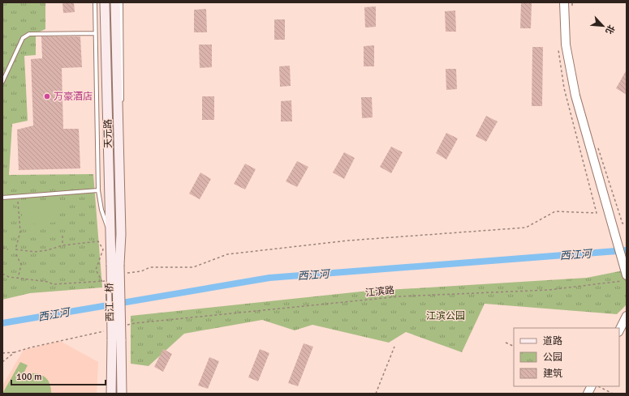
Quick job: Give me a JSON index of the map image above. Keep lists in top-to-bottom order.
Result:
{
  "streets": {
    "main road": ["天元路", "西江二桥"],
    "path": ["江滨路"]
  },
  "crossings": [
    ["天元路", "西江二桥"]
  ],
  "water": ["西江河"],
  "parks": ["江滨公园"],
  "places": ["万豪酒店"],
  "legend": ["道路", "公园", "建筑"],
  "scale_bar": "100 m",
  "north": "bottom right"
}
